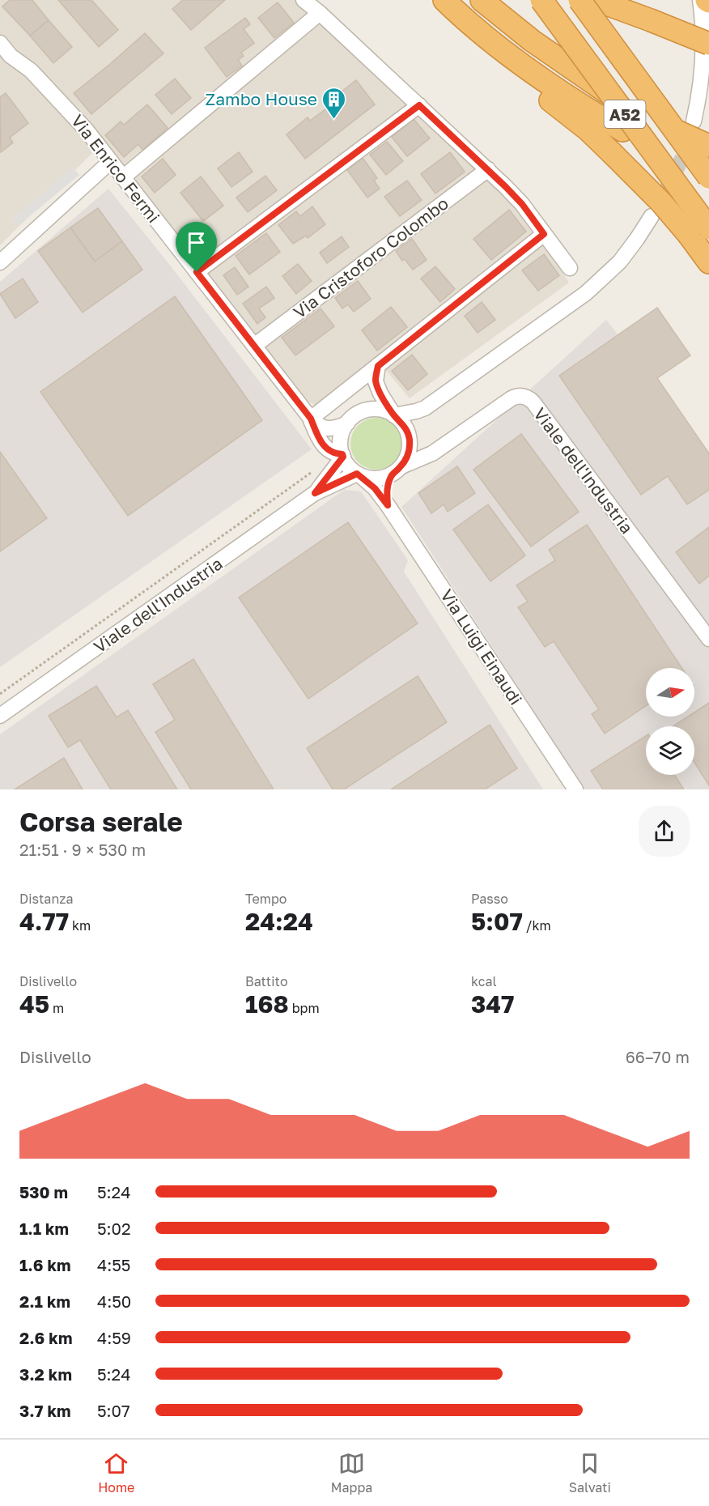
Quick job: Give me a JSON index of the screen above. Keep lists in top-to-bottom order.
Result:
{
  "streets": {
    "highway": ["A52"],
    "street": [
      "Via Enrico Fermi",
      "Via Cristoforo Colombo",
      "Viale dell'Industria",
      "Via Luigi Einaudi"
    ]
  },
  "crossings": [
    ["Via Enrico Fermi", "Via Cristoforo Colombo"],
    ["Via Enrico Fermi", "Viale dell'Industria"],
    ["Via Enrico Fermi", "Via Luigi Einaudi"],
    ["Viale dell'Industria", "Via Luigi Einaudi"]
  ],
  "places": {
    "building": ["Zambo House"]
  },
  "north": "right",
  "page": {
    "heading": ["Corsa serale", "21:51 · 9 × 530 m"],
    "stats": [
      ["Distanza", "4.77 km"],
      ["Tempo", "24:24"],
      ["Passo", "5:07 /km"],
      ["Dislivello", "45 m"],
      ["Battito", "168 bpm"],
      ["kcal", "347"]
    ],
    "chart": ["Dislivello", "66–70 m"],
    "list": [
      {
        "name": "530 m",
        "note": "5:24"
      },
      {
        "name": "1.1 km",
        "note": "5:02"
      },
      {
        "name": "1.6 km",
        "note": "4:55"
      },
      {
        "name": "2.1 km",
        "note": "4:50"
      },
      {
        "name": "2.6 km",
        "note": "4:59"
      },
      {
        "name": "3.2 km",
        "note": "5:24"
      },
      {
        "name": "3.7 km",
        "note": "5:07"
      }
    ],
    "tabs": ["Home", "Mappa", "Salvati"]
  }
}
